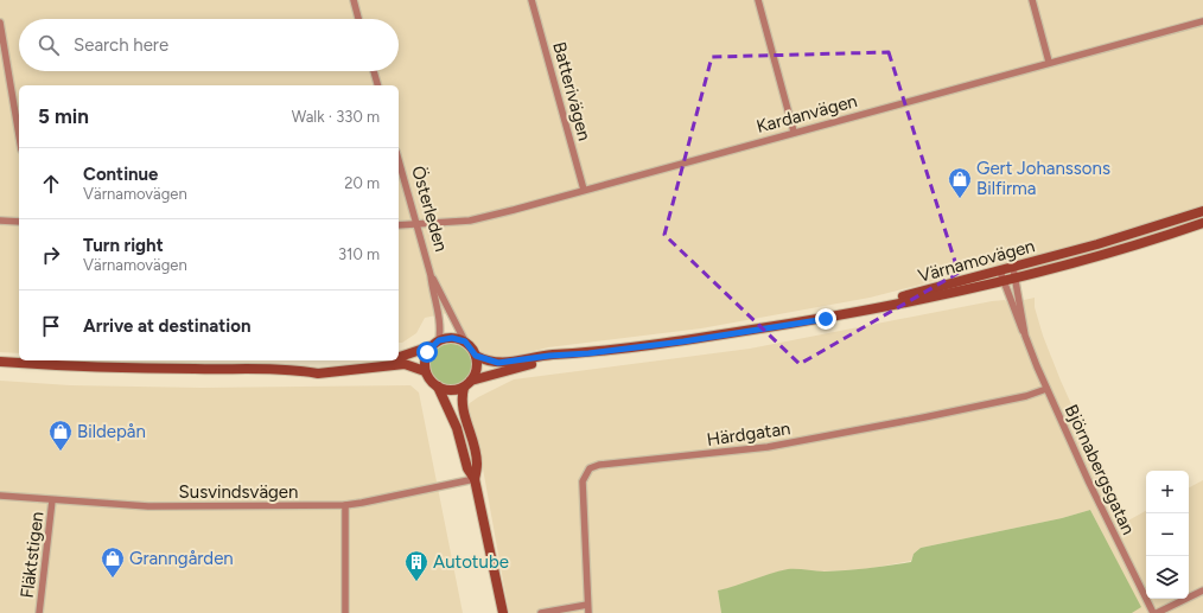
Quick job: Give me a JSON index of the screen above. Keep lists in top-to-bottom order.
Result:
{
  "streets": {
    "main road": ["Värnamovägen"],
    "street": [
      "Batterivägen",
      "Kardanvägen",
      "Österleden",
      "Härdgatan",
      "Björnabergsgatan",
      "Susvindsvägen",
      "Fläktstigen"
    ]
  },
  "crossings": [
    ["Batterivägen", "Kardanvägen"],
    ["Kardanvägen", "Österleden"],
    ["Österleden", "Värnamovägen"],
    ["Värnamovägen", "Björnabergsgatan"],
    ["Härdgatan", "Björnabergsgatan"],
    ["Susvindsvägen", "Fläktstigen"]
  ],
  "places": {
    "shop": ["Gert Johanssons Bilfirma", "Bildepån", "Granngården"],
    "building": ["Autotube"]
  },
  "page": {
    "search": "Search here",
    "heading": ["5 min", "Walk · 330 m"],
    "list": [
      ["Continue", "Värnamovägen", "20 m"],
      ["Turn right", "Värnamovägen", "310 m"],
      "Arrive at destination"
    ],
    "map_buttons": ["+", "−"]
  }
}
